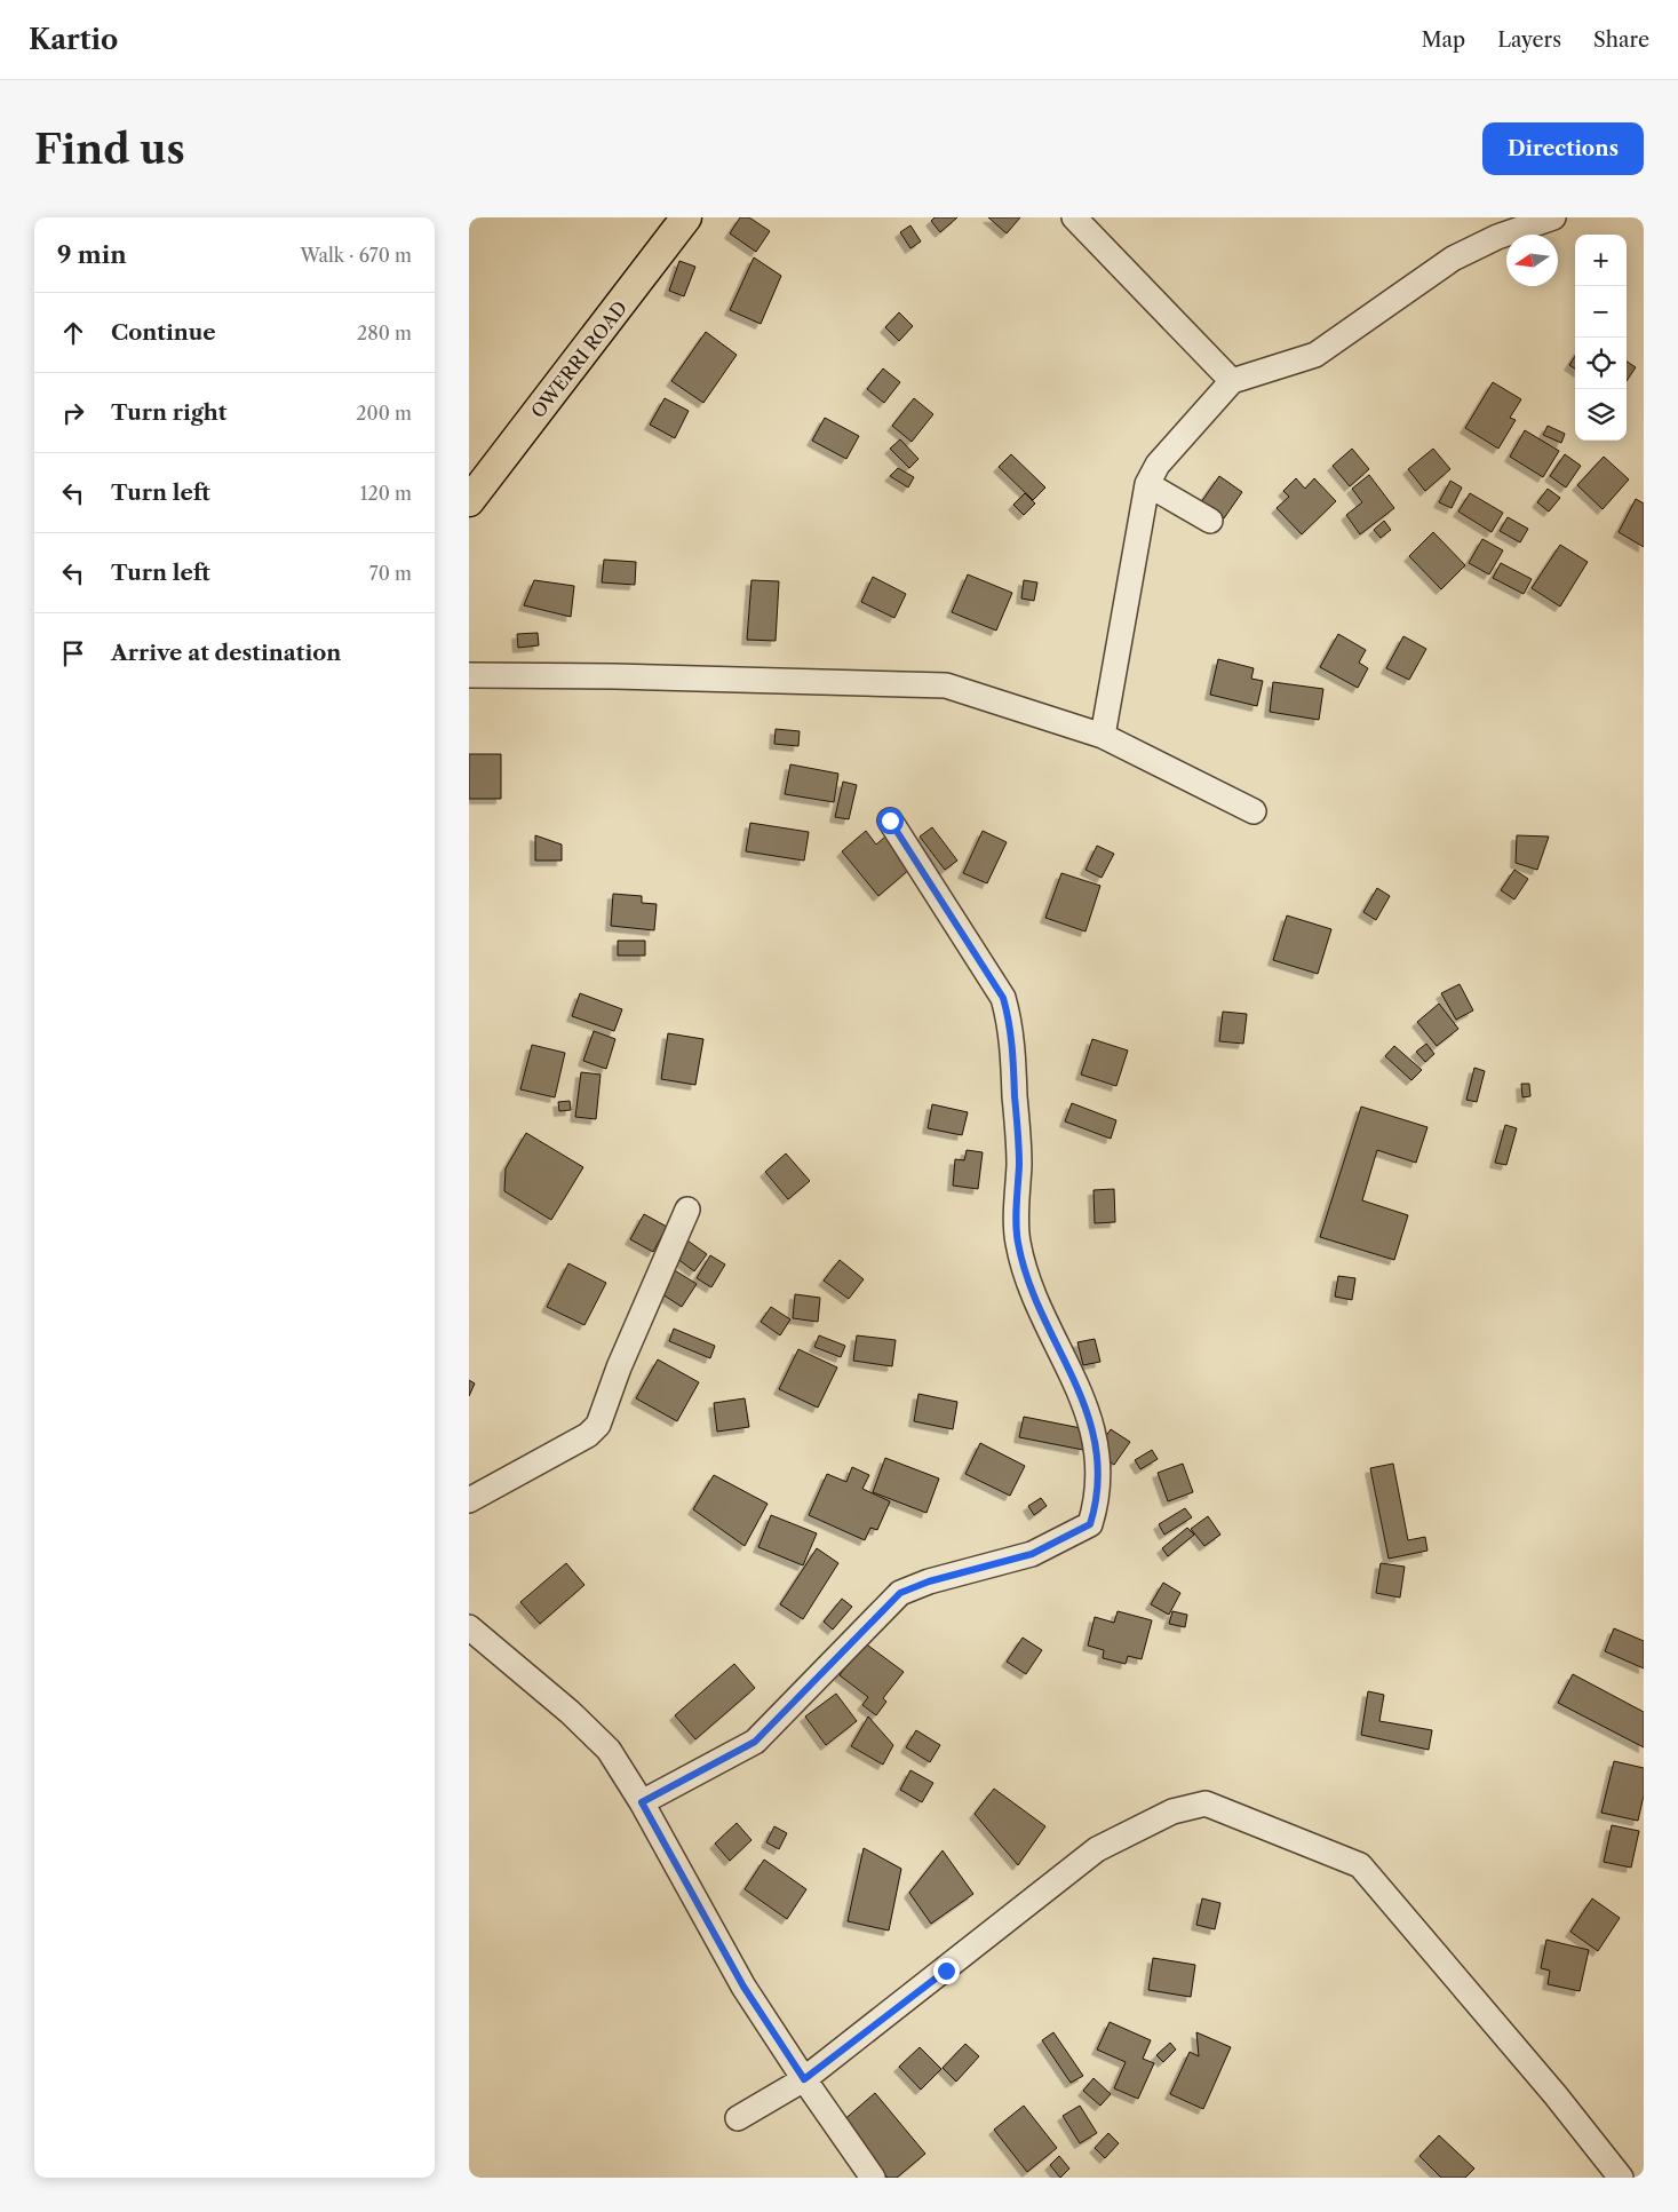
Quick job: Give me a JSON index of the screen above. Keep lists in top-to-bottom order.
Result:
{
  "streets": {
    "main road": ["OWERRI ROAD"]
  },
  "north": "left",
  "page": {
    "header": "Kartio",
    "nav": ["Map", "Layers", "Share"],
    "buttons": "Directions",
    "title": "Find us",
    "heading": ["9 min", "Walk · 670 m"],
    "map_buttons": ["+", "−"],
    "list": [
      ["Continue", "280 m"],
      ["Turn right", "200 m"],
      ["Turn left", "120 m"],
      ["Turn left", "70 m"],
      "Arrive at destination"
    ]
  }
}
